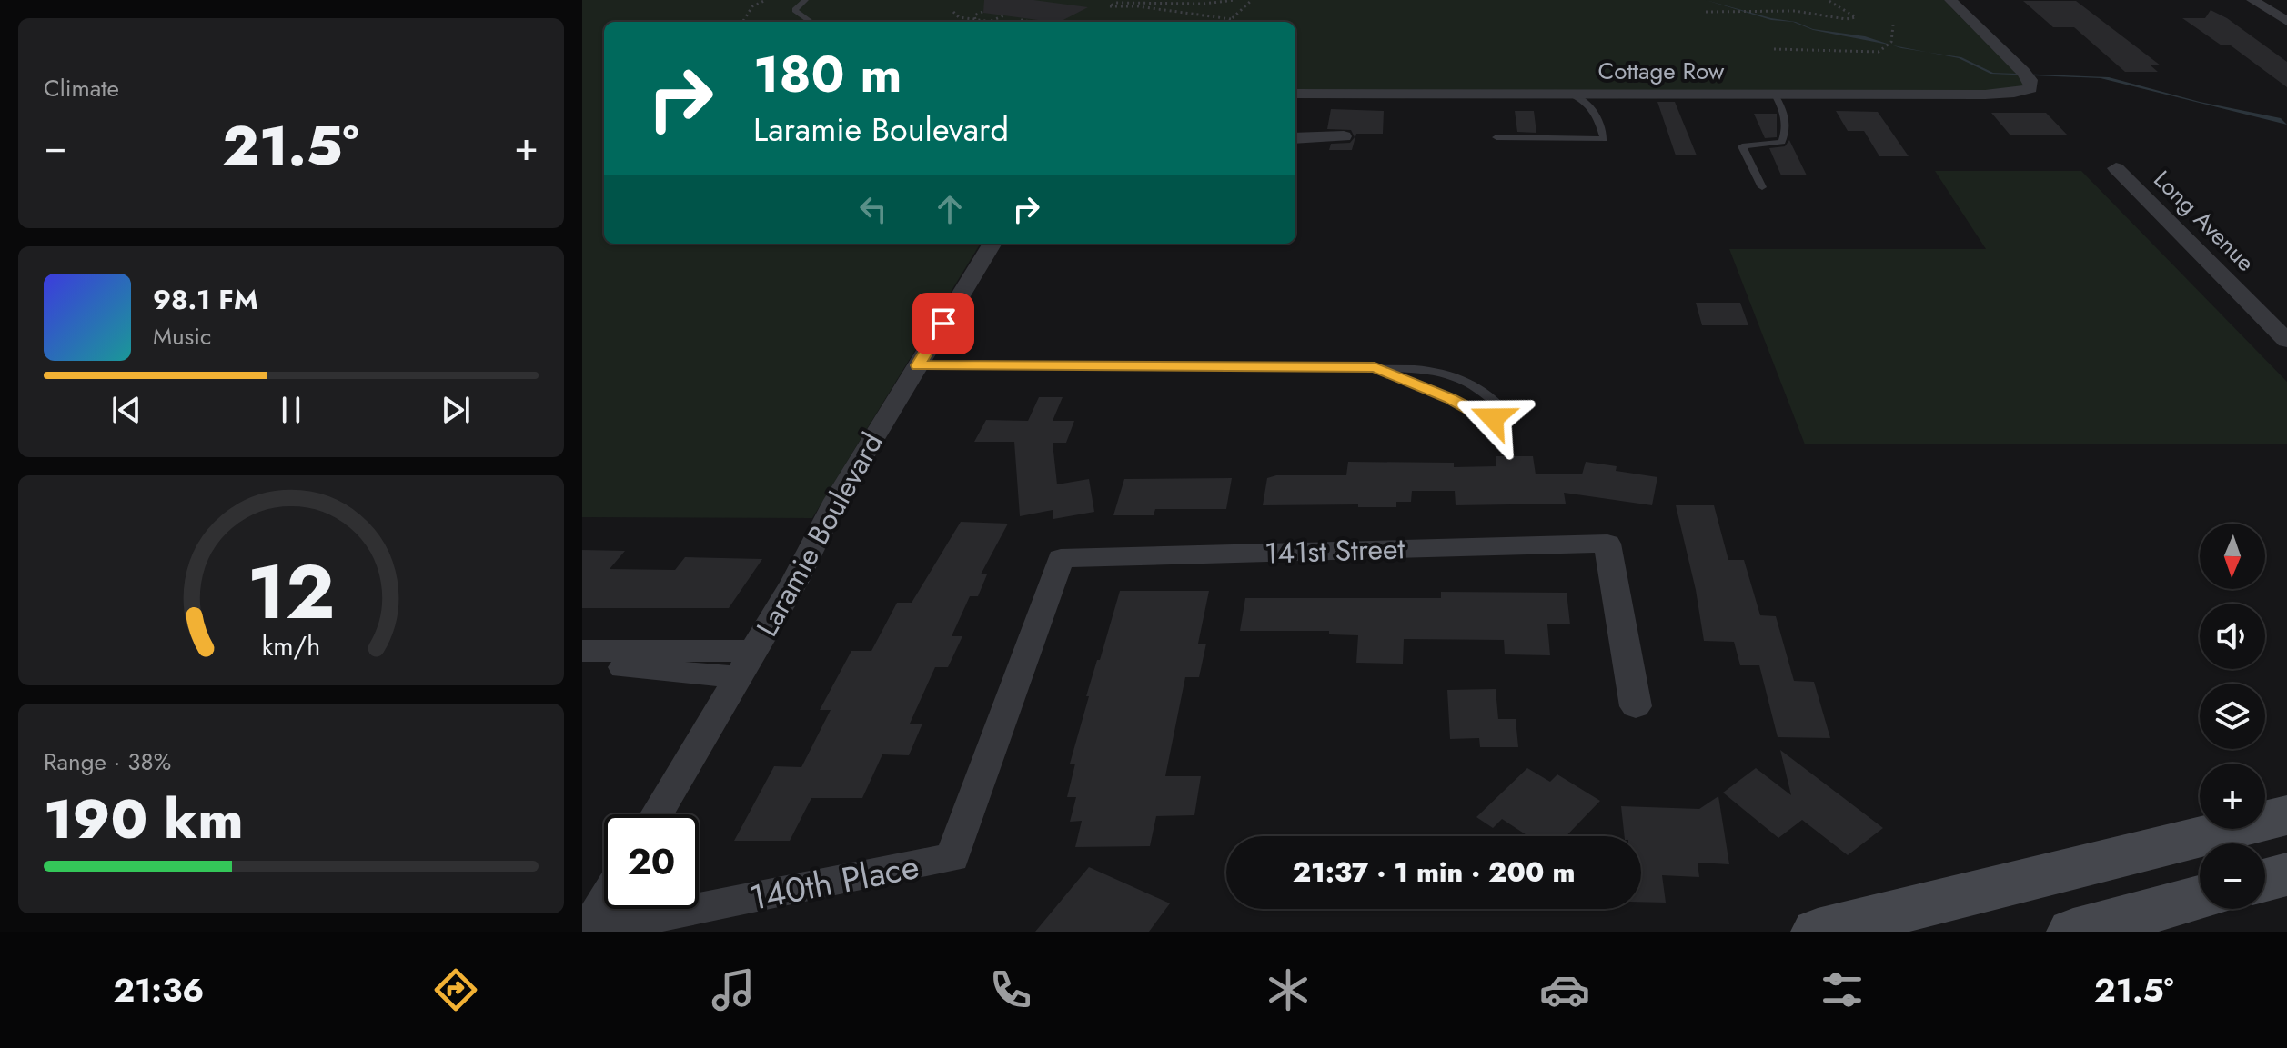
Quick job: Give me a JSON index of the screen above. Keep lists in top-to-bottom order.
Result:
{
  "streets": {
    "street": [
      "Cottage Row",
      "Long Avenue",
      "Laramie Boulevard",
      "141st Street",
      "140th Place"
    ]
  },
  "crossings": [
    ["141st Street", "140th Place"]
  ],
  "north": "bottom",
  "page": {
    "tile": [
      "Climate",
      ["Range · 38%", "190 km"]
    ],
    "turn": ["180 m", "Laramie Boulevard"],
    "heat": ["−", "21.5°", "+"],
    "song": ["98.1 FM", "Music"],
    "map_buttons": ["+", "−"],
    "limit": "20",
    "trip": "21:37 · 1 min · 200 m",
    "tabs": ["21:36", "21.5°"],
    "gauge": ["12", "km/h"]
  }
}
